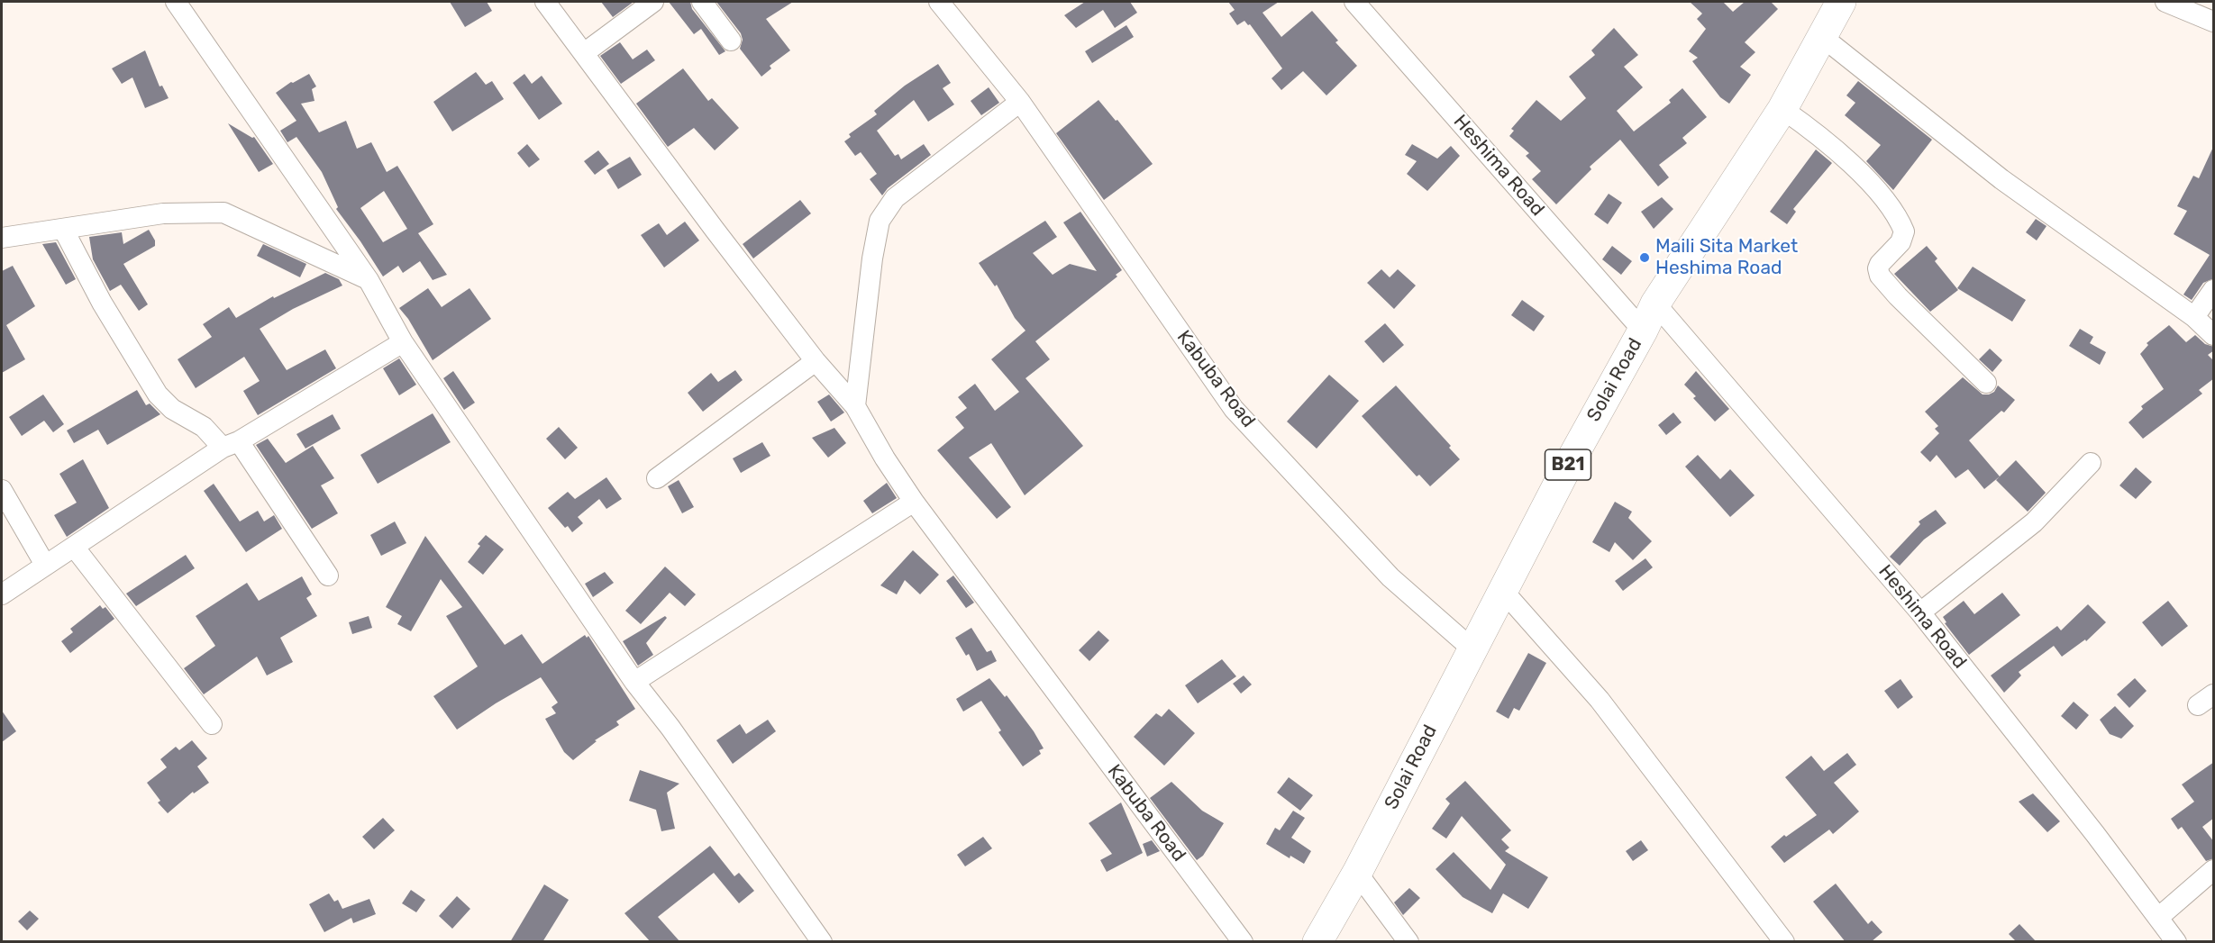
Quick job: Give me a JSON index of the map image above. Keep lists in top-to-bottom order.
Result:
{
  "streets": {
    "highway": ["Solai Road", "B21"],
    "street": ["Heshima Road", "Kabuba Road"]
  },
  "crossings": [
    ["Heshima Road", "Solai Road"],
    ["Kabuba Road", "Solai Road"]
  ],
  "places": ["Maili Sita Market Heshima Road"]
}
